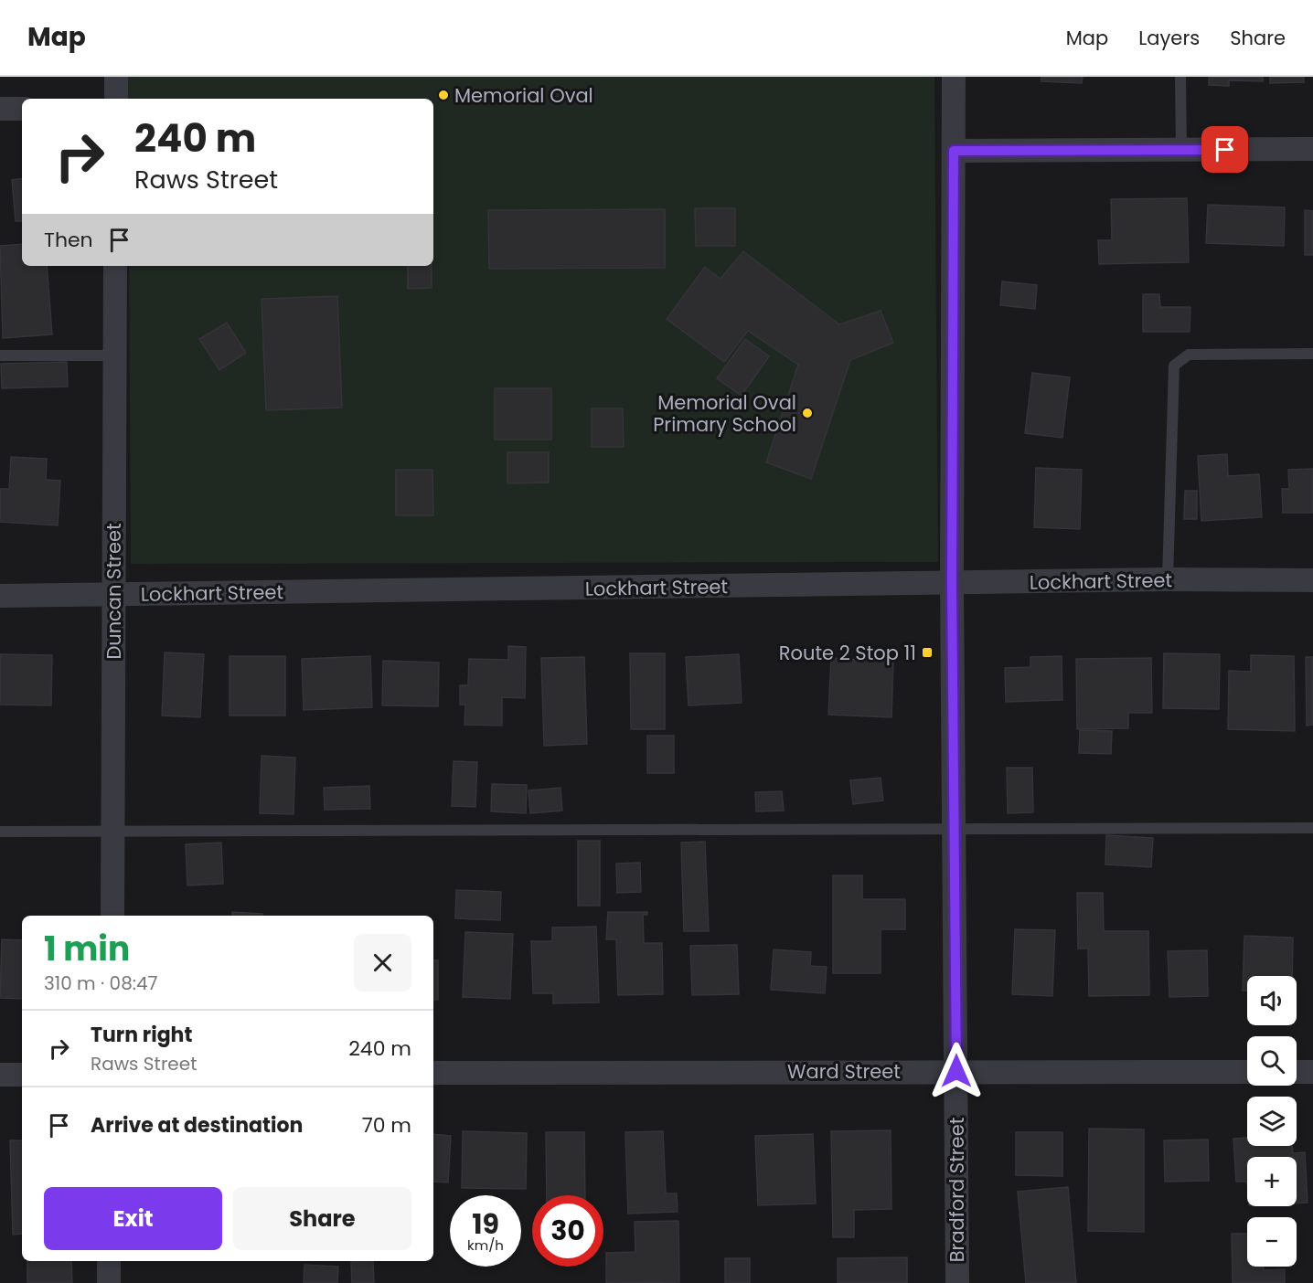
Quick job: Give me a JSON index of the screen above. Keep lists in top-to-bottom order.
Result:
{
  "streets": {
    "street": [
      "Lockhart Street",
      "Duncan Street",
      "Ward Street",
      "Bradford Street"
    ]
  },
  "crossings": [
    ["Lockhart Street", "Duncan Street"],
    ["Lockhart Street", "Bradford Street"],
    ["Ward Street", "Bradford Street"]
  ],
  "places": {
    "other": ["Memorial Oval", "Memorial Oval Primary School"],
    "transit": ["Route 2 Stop 11"]
  },
  "page": {
    "header": "Map",
    "nav": ["Map", "Layers", "Share"],
    "turn": ["240 m", "Raws Street"],
    "then": "Then",
    "heading": ["1 min", "310 m · 08:47"],
    "map_buttons": ["+", "−"],
    "list": [
      {
        "name": "Turn right",
        "note": "Raws Street",
        "value": "240 m"
      },
      {
        "name": "Arrive at destination",
        "value": "70 m"
      }
    ],
    "buttons": ["Exit", "Share"],
    "speed": "19 km/h",
    "limit": "30"
  }
}
